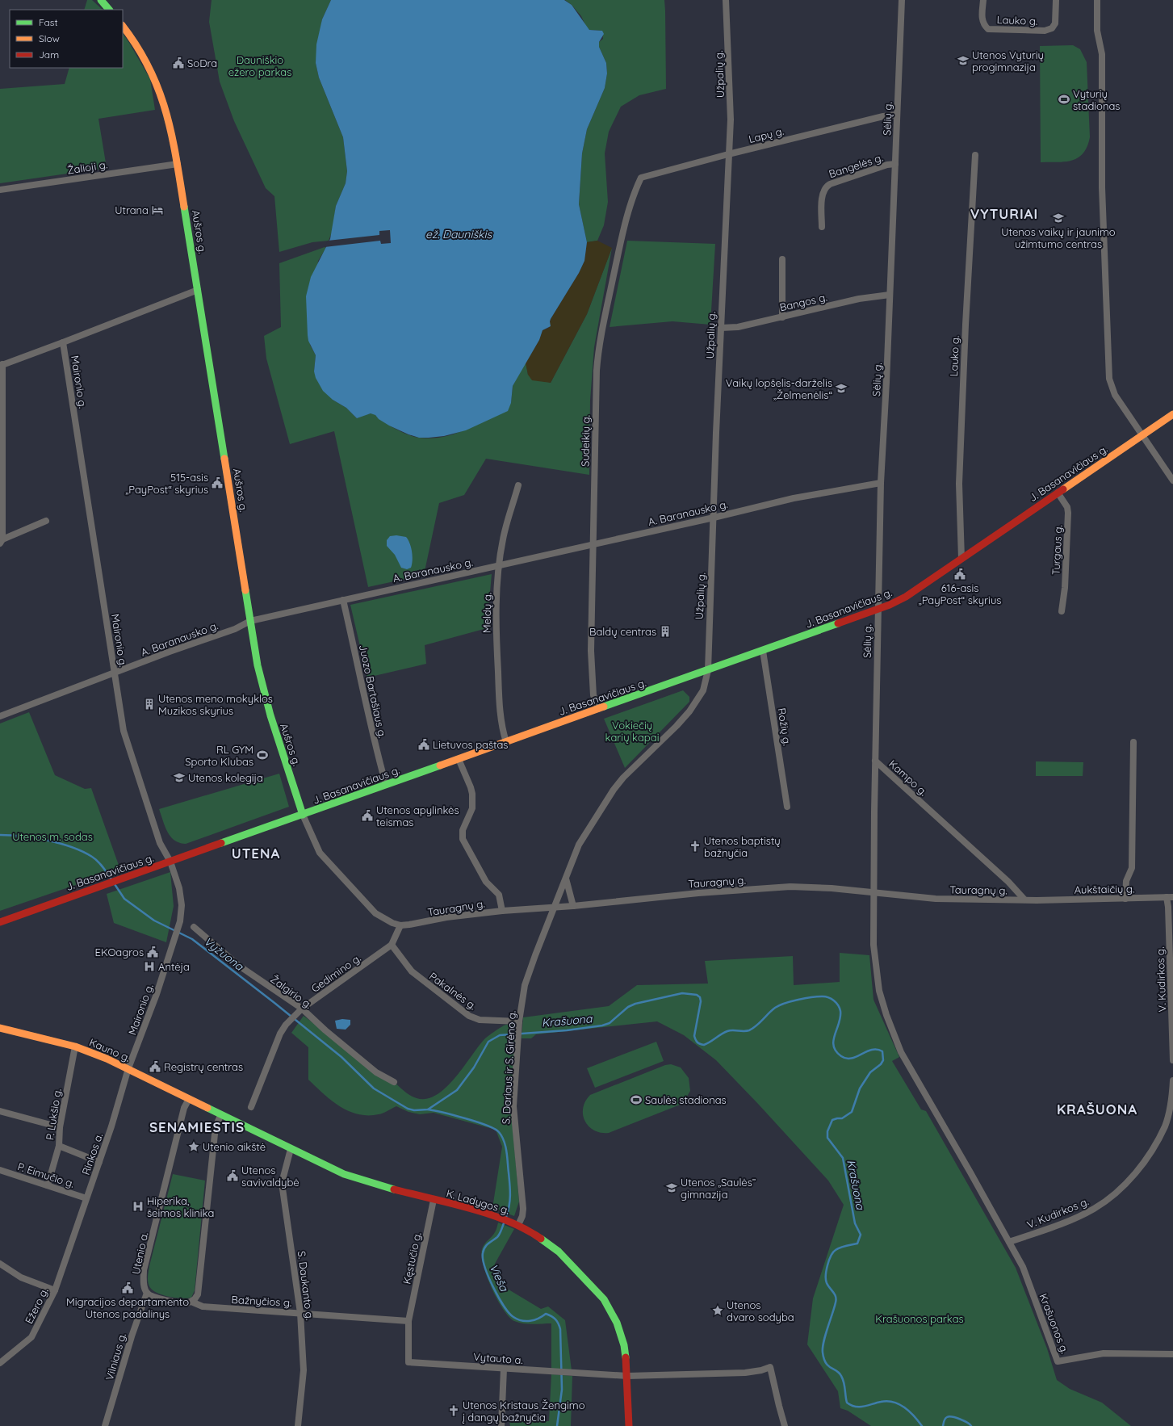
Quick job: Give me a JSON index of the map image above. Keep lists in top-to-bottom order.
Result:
{
  "streets": {
    "main road": [
      "Aušros g.",
      "J. Basanavičiaus g.",
      "Kauno g.",
      "K. Ladygos g."
    ],
    "street": [
      "Lauko g.",
      "Užpalių g.",
      "Sėlių g.",
      "Lapų g.",
      "Bangelės g.",
      "Žalioji g.",
      "Bangos g.",
      "Maironio g.",
      "Sudeikių g.",
      "A. Baranausko g.",
      "Turgaus g.",
      "Meldų g.",
      "Juozo Bartašiaus g.",
      "Rožių g.",
      "Kampo g.",
      "Tauragnų g.",
      "Aukštaičių g.",
      "Gedimino g.",
      "V. Kudirkos g.",
      "Pakalnės g.",
      "Žalgirio g.",
      "S. Dariaus ir S. Girėno g.",
      "P. Lukšio g.",
      "Rinkos a.",
      "P. Eimučio g.",
      "Utenio a.",
      "Kęstučio g.",
      "S. Daukanto g.",
      "Bažnyčios g.",
      "Ežero g.",
      "Krašuonos g.",
      "Vilniaus g.",
      "Vytauto a."
    ]
  },
  "crossings": [
    ["Lauko g.", "J. Basanavičiaus g."],
    ["Užpalių g.", "Lapų g."],
    ["Užpalių g.", "Bangos g."],
    ["Užpalių g.", "J. Basanavičiaus g."],
    ["Užpalių g.", "A. Baranausko g."],
    ["Užpalių g.", "S. Dariaus ir S. Girėno g."],
    ["Sėlių g.", "Lapų g."],
    ["Sėlių g.", "Bangelės g."],
    ["Sėlių g.", "Bangos g."],
    ["Sėlių g.", "J. Basanavičiaus g."],
    ["Sėlių g.", "A. Baranausko g."],
    ["Sėlių g.", "Kampo g."],
    ["Lapų g.", "Sudeikių g."],
    ["Žalioji g.", "Aušros g."],
    ["Aušros g.", "Maironio g."],
    ["Aušros g.", "J. Basanavičiaus g."],
    ["Aušros g.", "A. Baranausko g."],
    ["Aušros g.", "Tauragnų g."],
    ["Aušros g.", "Gedimino g."],
    ["Maironio g.", "J. Basanavičiaus g."],
    ["Maironio g.", "A. Baranausko g."],
    ["Maironio g.", "Kauno g."],
    ["Maironio g.", "Rinkos a."],
    ["Sudeikių g.", "J. Basanavičiaus g."],
    ["Sudeikių g.", "A. Baranausko g."],
    ["J. Basanavičiaus g.", "Turgaus g."],
    ["J. Basanavičiaus g.", "Meldų g."],
    ["J. Basanavičiaus g.", "Juozo Bartašiaus g."],
    ["J. Basanavičiaus g.", "Rožių g."],
    ["J. Basanavičiaus g.", "S. Dariaus ir S. Girėno g."],
    ["A. Baranausko g.", "Meldų g."],
    ["A. Baranausko g.", "Juozo Bartašiaus g."],
    ["Kampo g.", "Tauragnų g."],
    ["Kampo g.", "V. Kudirkos g."],
    ["Kampo g.", "Krašuonos g."],
    ["Tauragnų g.", "Aukštaičių g."],
    ["Tauragnų g.", "Gedimino g."],
    ["Tauragnų g.", "S. Dariaus ir S. Girėno g."],
    ["Aukštaičių g.", "V. Kudirkos g."],
    ["Gedimino g.", "Pakalnės g."],
    ["Gedimino g.", "Žalgirio g."],
    ["V. Kudirkos g.", "Krašuonos g."],
    ["Pakalnės g.", "S. Dariaus ir S. Girėno g."],
    ["Kauno g.", "P. Lukšio g."],
    ["Kauno g.", "Rinkos a."],
    ["Kauno g.", "K. Ladygos g."],
    ["Kauno g.", "Utenio a."],
    ["S. Dariaus ir S. Girėno g.", "K. Ladygos g."],
    ["P. Lukšio g.", "P. Eimučio g."],
    ["Rinkos a.", "P. Eimučio g."],
    ["Rinkos a.", "Ežero g."],
    ["K. Ladygos g.", "Kęstučio g."],
    ["K. Ladygos g.", "S. Daukanto g."],
    ["K. Ladygos g.", "Vytauto a."],
    ["Utenio a.", "Vilniaus g."],
    ["Kęstučio g.", "Bažnyčios g."],
    ["Kęstučio g.", "Vytauto a."],
    ["S. Daukanto g.", "Bažnyčios g."],
    ["Bažnyčios g.", "Vytauto a."]
  ],
  "districts": [
    "VYTURIAI",
    "UTENA",
    "KRAŠUONA",
    "SENAMIESTIS"
  ],
  "water": [
    "ež. Dauniškis",
    "Vyžuona",
    "Krašuona",
    "Vieša"
  ],
  "parks": [
    "Dauniškio ežero parkas",
    "Vokiečių karių kapai",
    "Utenos m. sodas",
    "Krašuonos parkas"
  ],
  "places": {
    "school or university": [
      "Utenos Vyturių progimnazija",
      "Utenos vaikų ir jaunimo užimtumo centras",
      "Vaikų lopšelis-darželis „Želmenėlis“",
      "Utenos kolegija",
      "Utenos „Saulės” gimnazija"
    ],
    "public building": [
      "SoDra",
      "515-asis „PayPost“ skyrius",
      "616-asis „PayPost“ skyrius",
      "Lietuvos paštas",
      "Utenos apylinkės teismas",
      "EKOagros",
      "Registrų centras",
      "Utenos savivaldybė",
      "Migracijos departamento Utenos padalinys"
    ],
    "sports": ["Vyturių stadionas", "RL GYM Sporto Klubas", "Saulės stadionas"],
    "hotel": ["Utrana"],
    "building": ["Baldų centras", "Utenos meno mokyklos Muzikos skyrius"],
    "church": ["Utenos baptistų bažnyčia", "Utenos Kristaus Žengimo į dangų bažnyčia"],
    "hospital": ["Antėja", "Hiperika, šeimos klinika"],
    "place": ["Utenio aikštė", "Utenos dvaro sodyba"]
  },
  "legend": ["Fast", "Slow", "Jam"]
}
